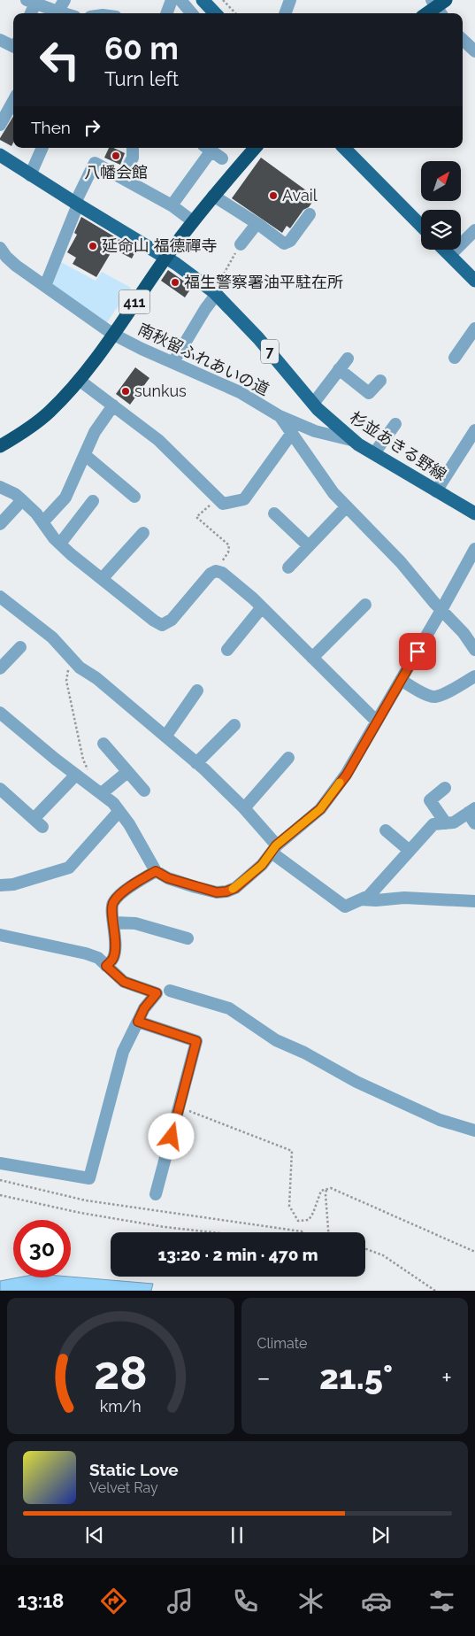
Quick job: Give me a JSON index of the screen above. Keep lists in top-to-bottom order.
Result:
{
  "streets": {
    "highway": ["411"],
    "main road": ["7", "杉並あきる野線"],
    "street": ["南秋留ふれあいの道"]
  },
  "crossings": [
    ["411", "南秋留ふれあいの道"],
    ["411", "杉並あきる野線"]
  ],
  "places": [
    "八幡会館",
    "Avail",
    "延命山 福德禪寺",
    "福生警察署油平駐在所",
    "sunkus"
  ],
  "north": "top right",
  "page": {
    "turn": ["60 m", "Turn left"],
    "then": "Then",
    "limit": "30",
    "trip": "13:20 · 2 min · 470 m",
    "tile": "Climate",
    "heat": ["−", "21.5°", "+"],
    "song": ["Static Love", "Velvet Ray"],
    "tabs": "13:18",
    "gauge": ["28", "km/h"]
  }
}
